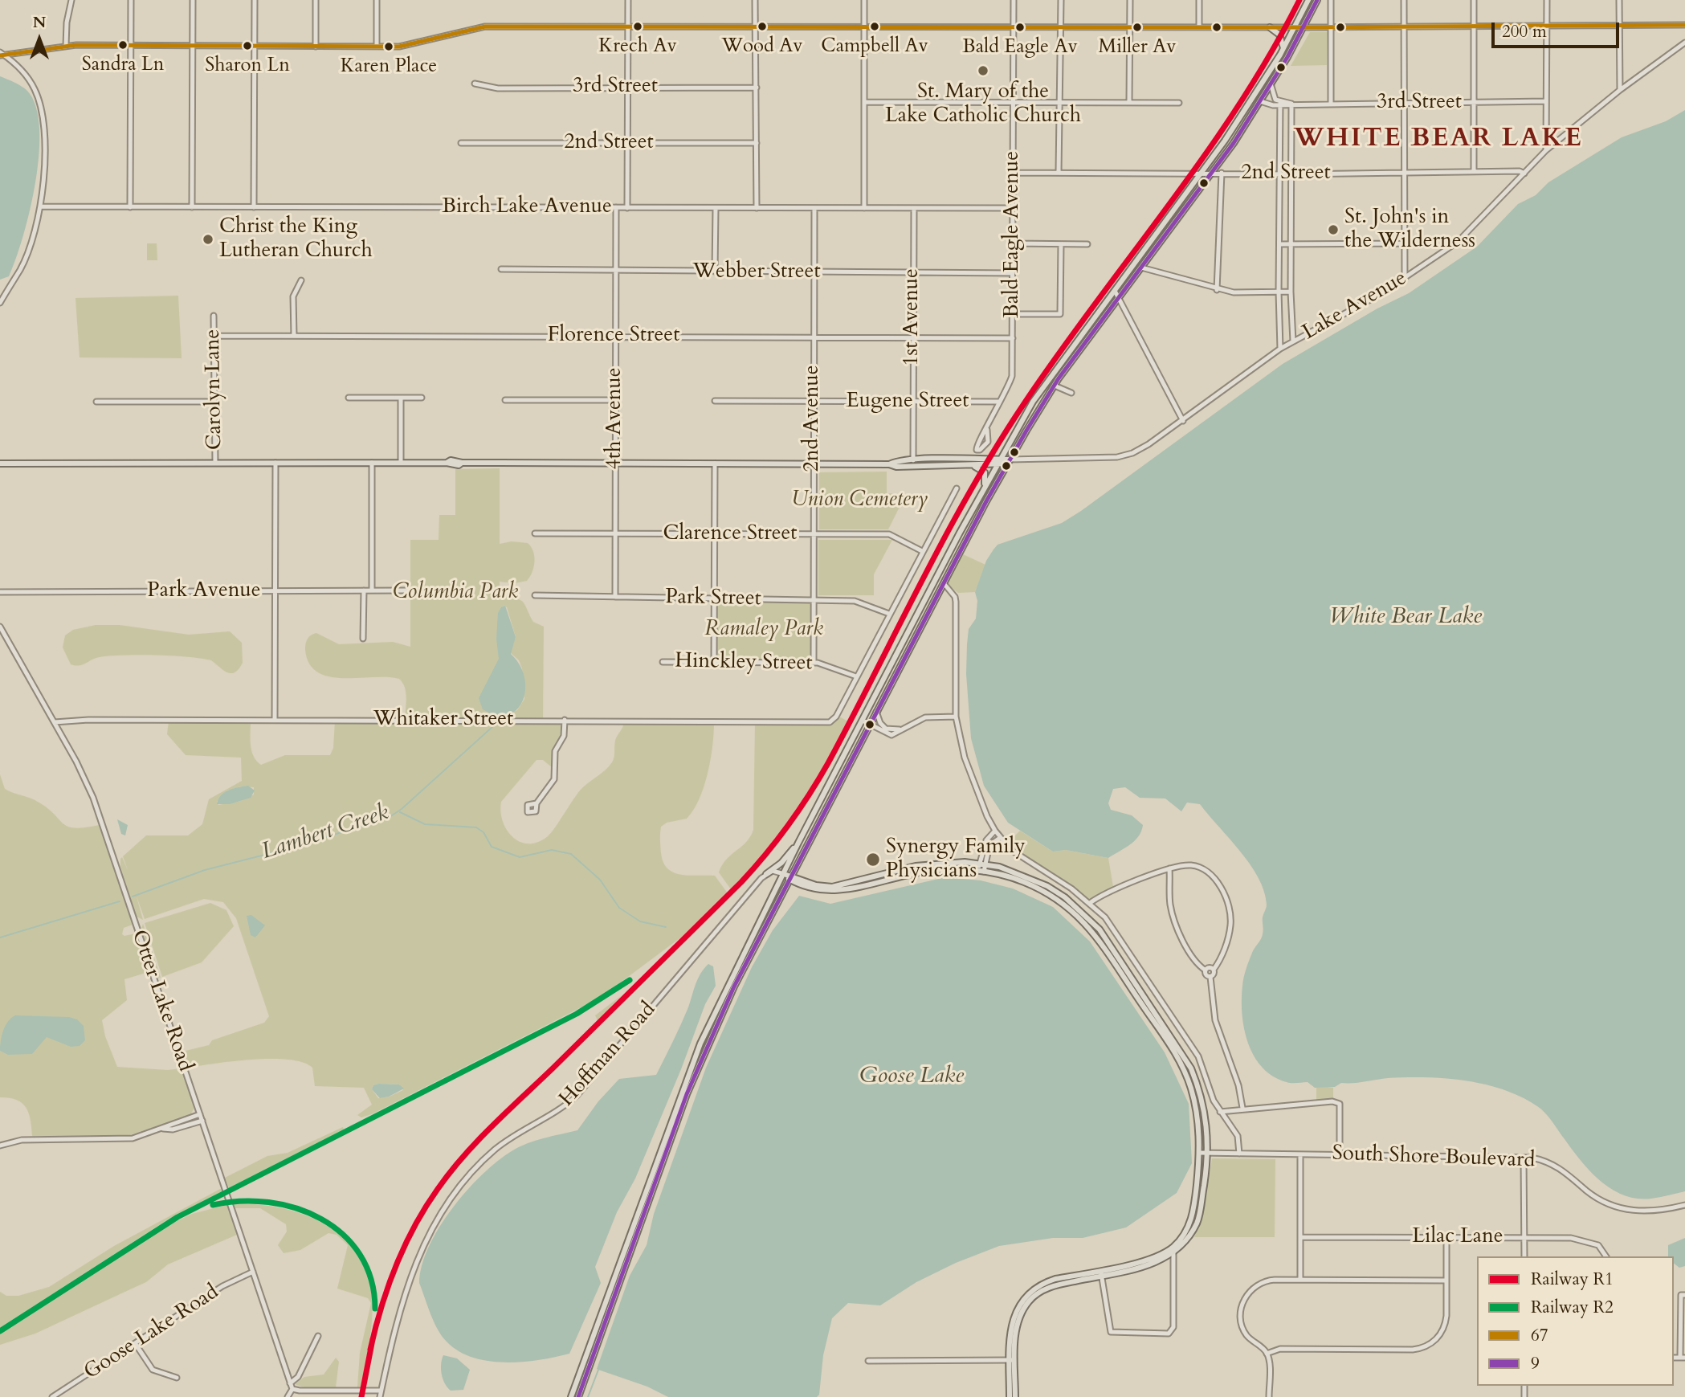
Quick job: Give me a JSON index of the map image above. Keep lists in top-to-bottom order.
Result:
{
  "streets": {
    "street": [
      "3rd Street",
      "2nd Street",
      "Birch Lake Avenue",
      "Bald Eagle Avenue",
      "Webber Street",
      "Lake Avenue",
      "1st Avenue",
      "Florence Street",
      "Carolyn Lane",
      "Eugene Street",
      "4th Avenue",
      "2nd Avenue",
      "Clarence Street",
      "Park Avenue",
      "Park Street",
      "Hinckley Street",
      "Whitaker Street",
      "Otter Lake Road",
      "Hoffman Road",
      "South Shore Boulevard",
      "Lilac Lane",
      "Goose Lake Road"
    ]
  },
  "crossings": [
    ["2nd Street", "Bald Eagle Avenue"],
    ["2nd Street", "Lake Avenue"],
    ["Birch Lake Avenue", "Bald Eagle Avenue"],
    ["Birch Lake Avenue", "1st Avenue"],
    ["Birch Lake Avenue", "4th Avenue"],
    ["Birch Lake Avenue", "2nd Avenue"],
    ["Bald Eagle Avenue", "Webber Street"],
    ["Bald Eagle Avenue", "Florence Street"],
    ["Bald Eagle Avenue", "Eugene Street"],
    ["Webber Street", "1st Avenue"],
    ["Webber Street", "4th Avenue"],
    ["Webber Street", "2nd Avenue"],
    ["1st Avenue", "Florence Street"],
    ["1st Avenue", "Eugene Street"],
    ["Florence Street", "Carolyn Lane"],
    ["Florence Street", "4th Avenue"],
    ["Florence Street", "2nd Avenue"],
    ["Eugene Street", "2nd Avenue"],
    ["4th Avenue", "Clarence Street"],
    ["4th Avenue", "Park Street"],
    ["2nd Avenue", "Clarence Street"],
    ["2nd Avenue", "Park Street"],
    ["2nd Avenue", "Hinckley Street"],
    ["Hinckley Street", "Whitaker Street"],
    ["Whitaker Street", "Otter Lake Road"],
    ["Otter Lake Road", "Goose Lake Road"]
  ],
  "districts": ["WHITE BEAR LAKE"],
  "water": ["White Bear Lake", "Lambert Creek", "Goose Lake"],
  "parks": ["Union Cemetery", "Columbia Park", "Ramaley Park"],
  "places": [
    "Krech Av",
    "Wood Av",
    "Campbell Av",
    "Bald Eagle Av",
    "Miller Av",
    "Sandra Ln",
    "Sharon Ln",
    "Karen Place",
    "St. Mary of the Lake Catholic Church",
    "St. John's in the Wilderness",
    "Christ the King Lutheran Church",
    "Synergy Family Physicians"
  ],
  "lines": [
    "rail line R1",
    "transit line 9",
    "transit line 67",
    "rail line R2"
  ],
  "legend": [
    "Railway R1",
    "Railway R2",
    "67",
    "9"
  ],
  "scale_bar": "200 m",
  "north": "top"
}
